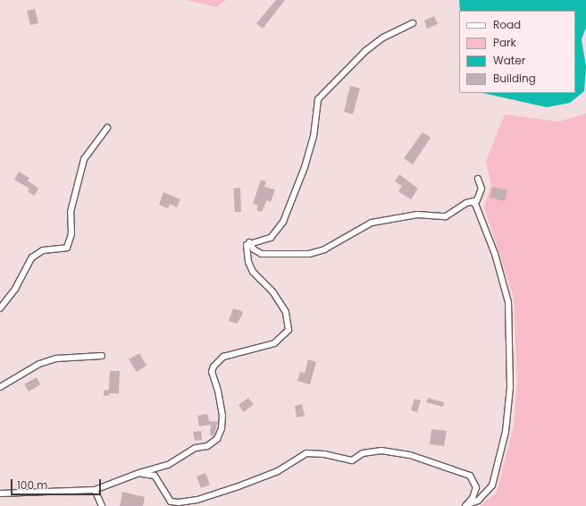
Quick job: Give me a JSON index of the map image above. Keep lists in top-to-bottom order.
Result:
{
  "legend": [
    "Road",
    "Park",
    "Water",
    "Building"
  ],
  "scale_bar": "100 m"
}
